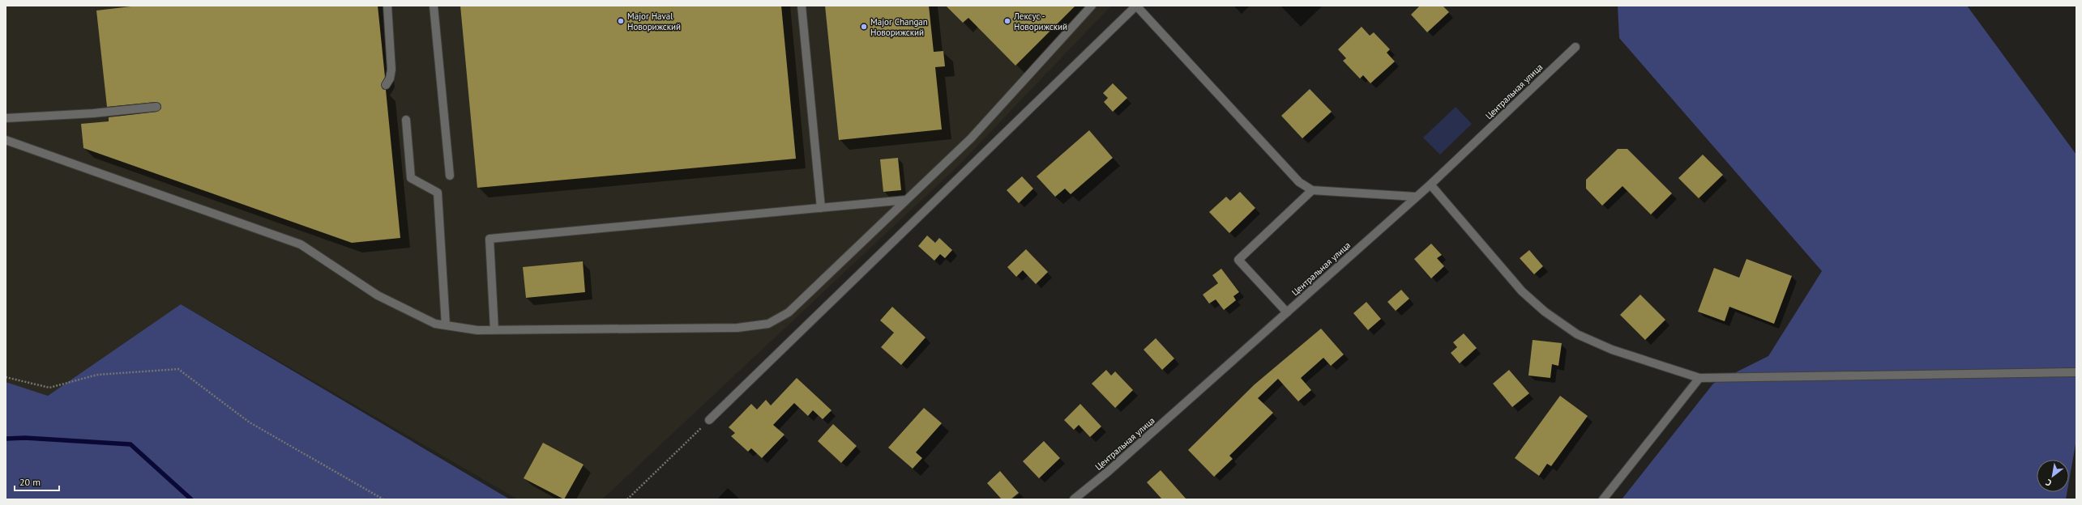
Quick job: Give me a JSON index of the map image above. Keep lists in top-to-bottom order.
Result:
{
  "streets": {
    "street": ["Центральная улица"]
  },
  "places": ["Major Haval Новорижский", "Лексус - Новорижский", "Major Changan Новорижский"],
  "scale_bar": "20 m",
  "north": "bottom left"
}
